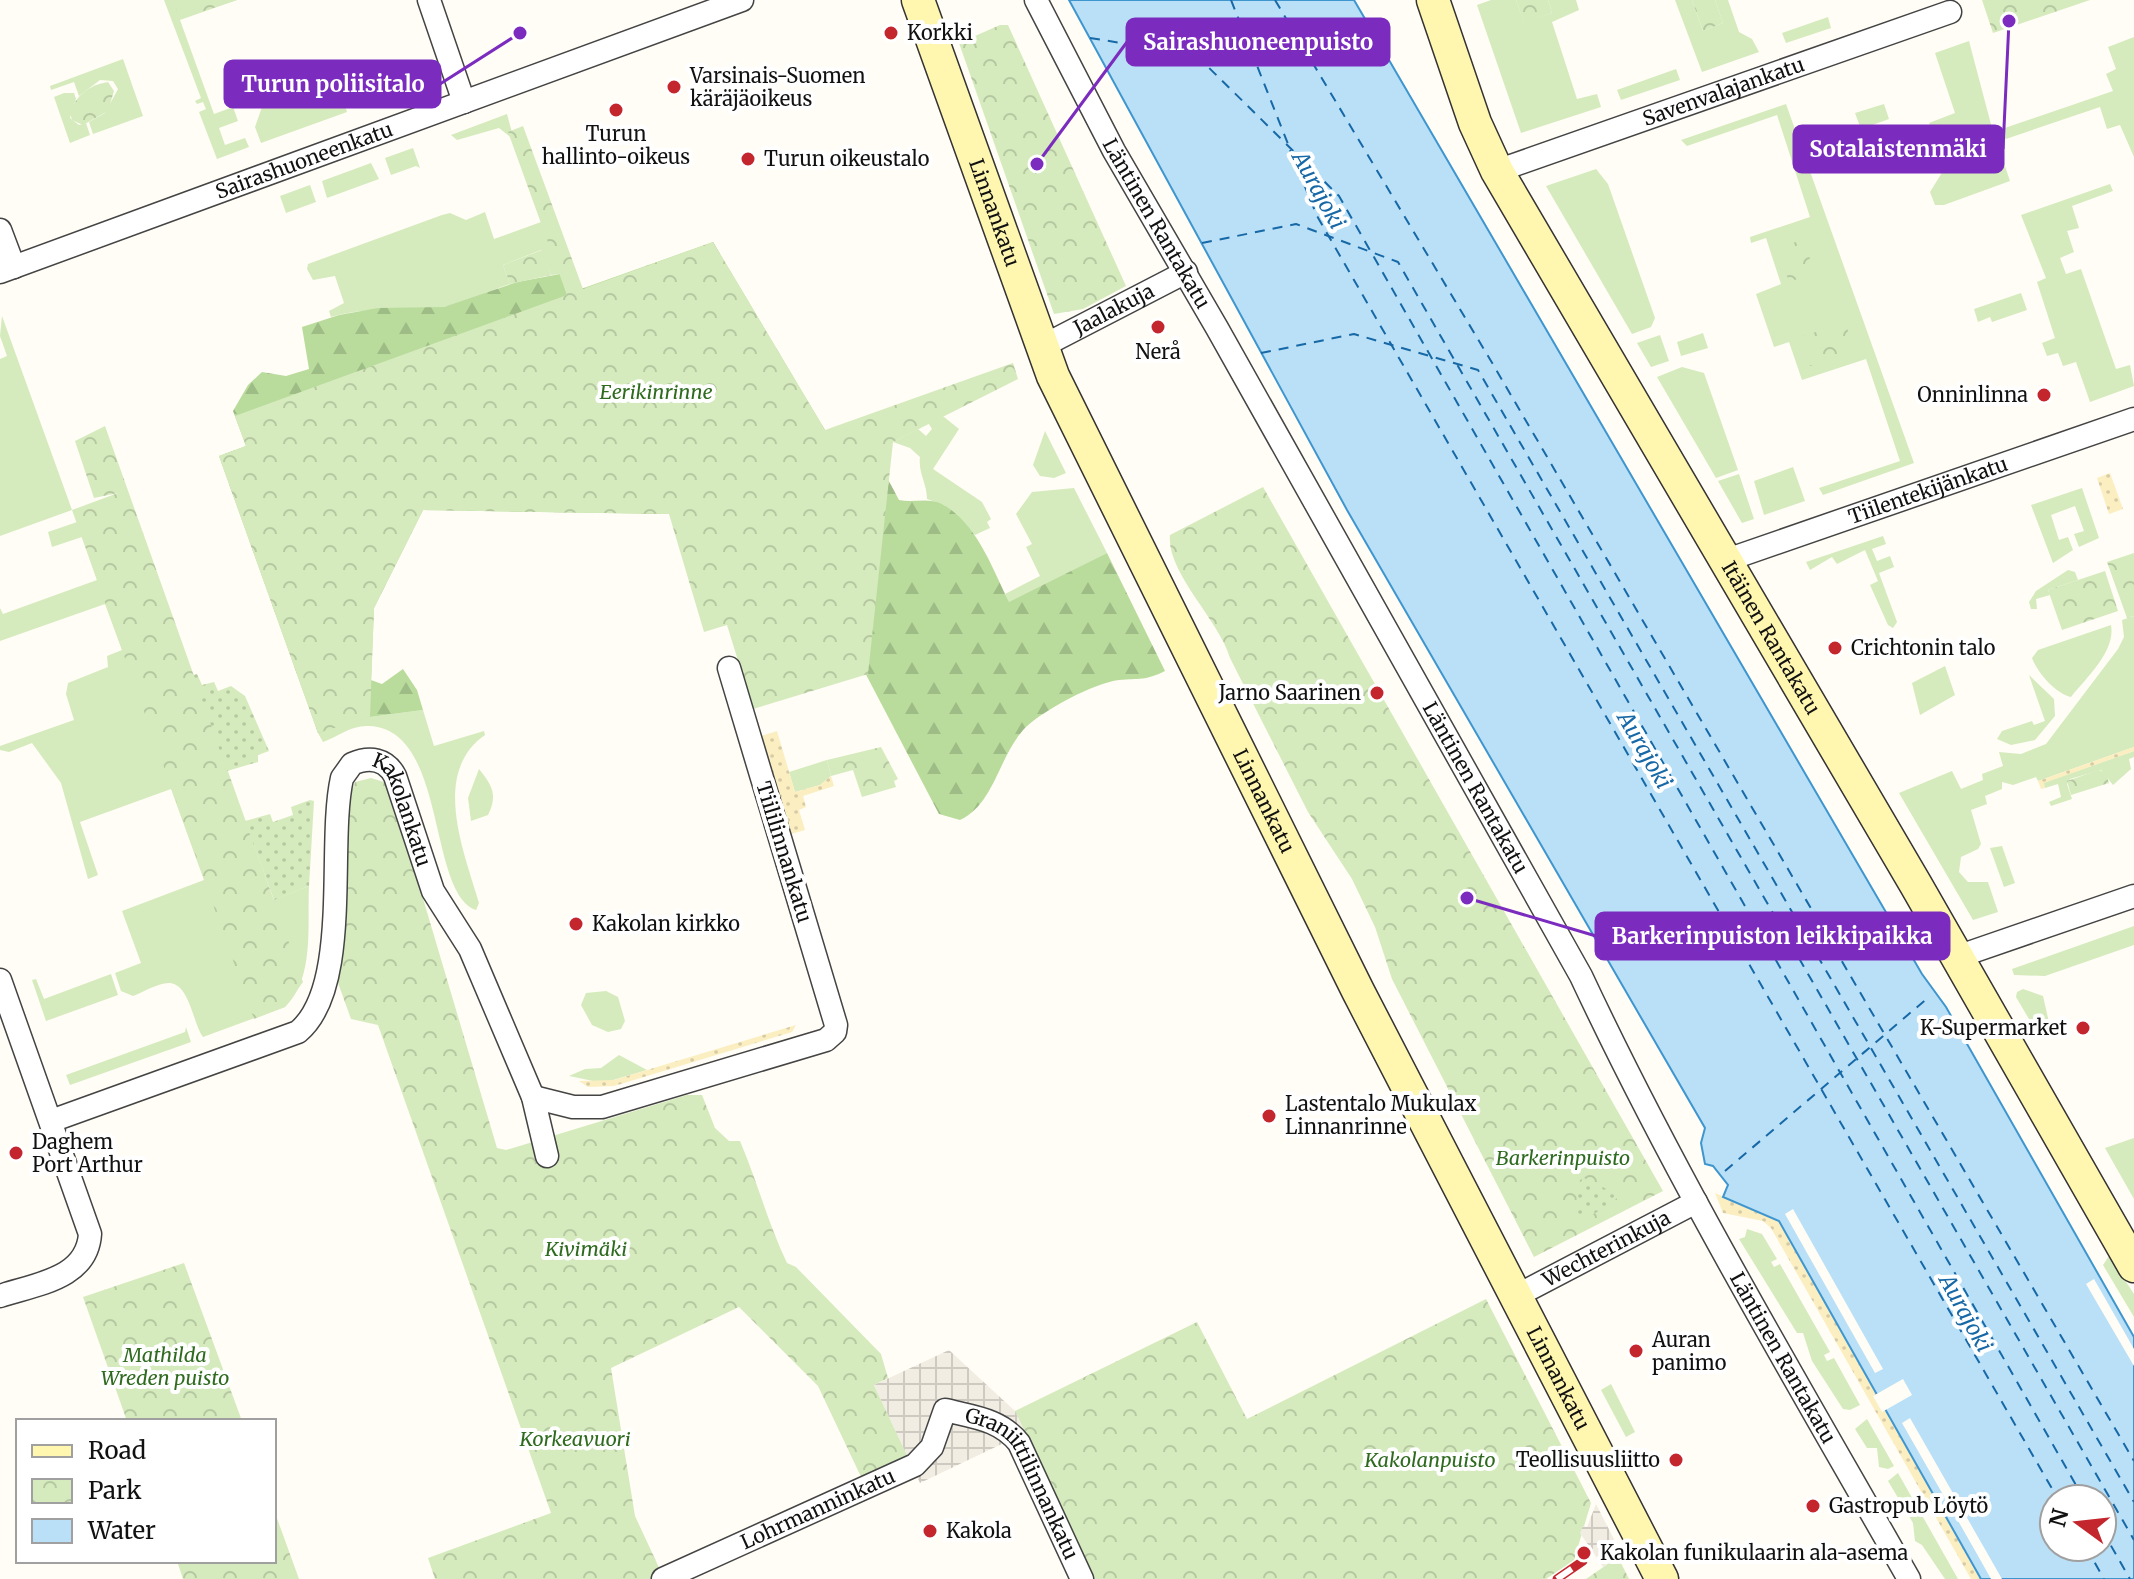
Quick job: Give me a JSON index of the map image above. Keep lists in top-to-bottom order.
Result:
{
  "streets": {
    "street": [
      "Savenvalajankatu",
      "Sairashuoneenkatu",
      "Linnankatu",
      "Läntinen Rantakatu",
      "Jaalakuja",
      "Tiilentekijänkatu",
      "Itäinen Rantakatu",
      "Kakolankatu",
      "Tiililinnankatu",
      "Wechterinkuja",
      "Graniittilinnankatu",
      "Lohrmanninkatu"
    ]
  },
  "crossings": [
    ["Savenvalajankatu", "Itäinen Rantakatu"],
    ["Linnankatu", "Jaalakuja"],
    ["Linnankatu", "Wechterinkuja"],
    ["Läntinen Rantakatu", "Jaalakuja"],
    ["Läntinen Rantakatu", "Wechterinkuja"],
    ["Tiilentekijänkatu", "Itäinen Rantakatu"],
    ["Kakolankatu", "Tiililinnankatu"],
    ["Graniittilinnankatu", "Lohrmanninkatu"]
  ],
  "water": ["Aurajoki"],
  "parks": [
    "Eerikinrinne",
    "Barkerinpuisto",
    "Kivimäki",
    "Mathilda Wreden puisto",
    "Korkeavuori",
    "Kakolanpuisto"
  ],
  "places": [
    "Sotalaistenmäki",
    "Turun poliisitalo",
    "Korkki",
    "Varsinais-Suomen käräjäoikeus",
    "Turun hallinto-oikeus",
    "Turun oikeustalo",
    "Sairashuoneenpuisto",
    "Nerå",
    "Onninlinna",
    "Crichtonin talo",
    "Jarno Saarinen",
    "Barkerinpuiston leikkipaikka",
    "Kakolan kirkko",
    "K-Supermarket",
    "Lastentalo Mukulax Linnanrinne",
    "Daghem Port Arthur",
    "Auran panimo",
    "Teollisuusliitto",
    "Gastropub Löytö",
    "Kakola",
    "Kakolan funikulaarin ala-asema"
  ],
  "legend": ["Road", "Park", "Water"],
  "north": "left"
}
